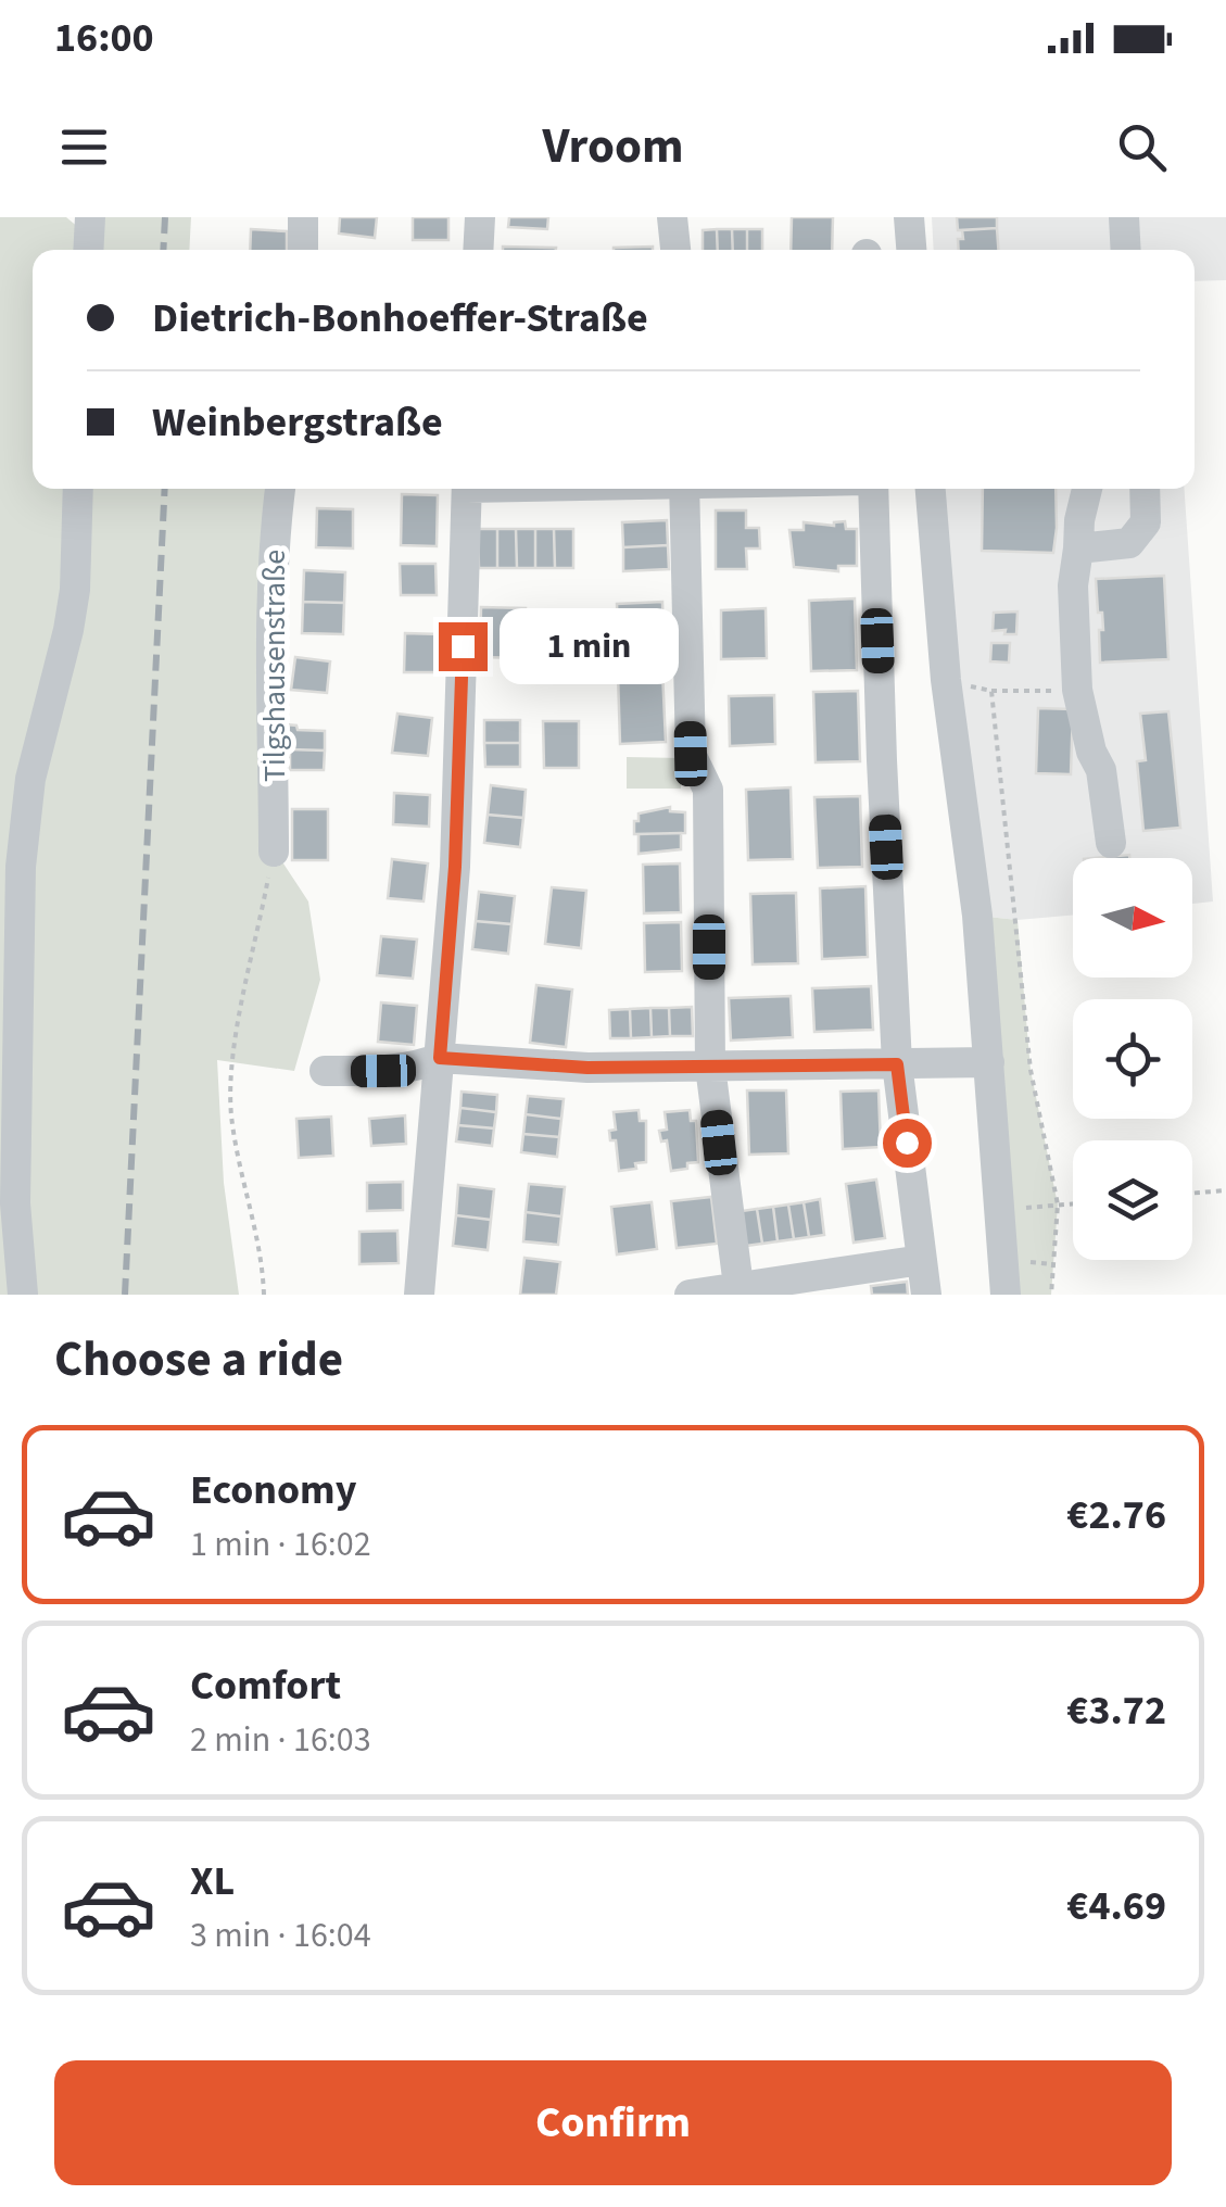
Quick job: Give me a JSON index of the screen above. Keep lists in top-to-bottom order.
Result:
{
  "streets": {
    "street": ["Tilgshausenstraße"]
  },
  "north": "right",
  "page": {
    "status": "16:00",
    "header": "Vroom",
    "banner": ["Dietrich-Bonhoeffer-Straße", "Weinbergstraße"],
    "bubble": "1 min",
    "heading": "Choose a ride",
    "list": [
      {
        "name": "Economy",
        "note": "1 min · 16:02",
        "value": "€2.76"
      },
      {
        "name": "Comfort",
        "note": "2 min · 16:03",
        "value": "€3.72"
      },
      {
        "name": "XL",
        "note": "3 min · 16:04",
        "value": "€4.69"
      }
    ],
    "buttons": "Confirm"
  }
}
